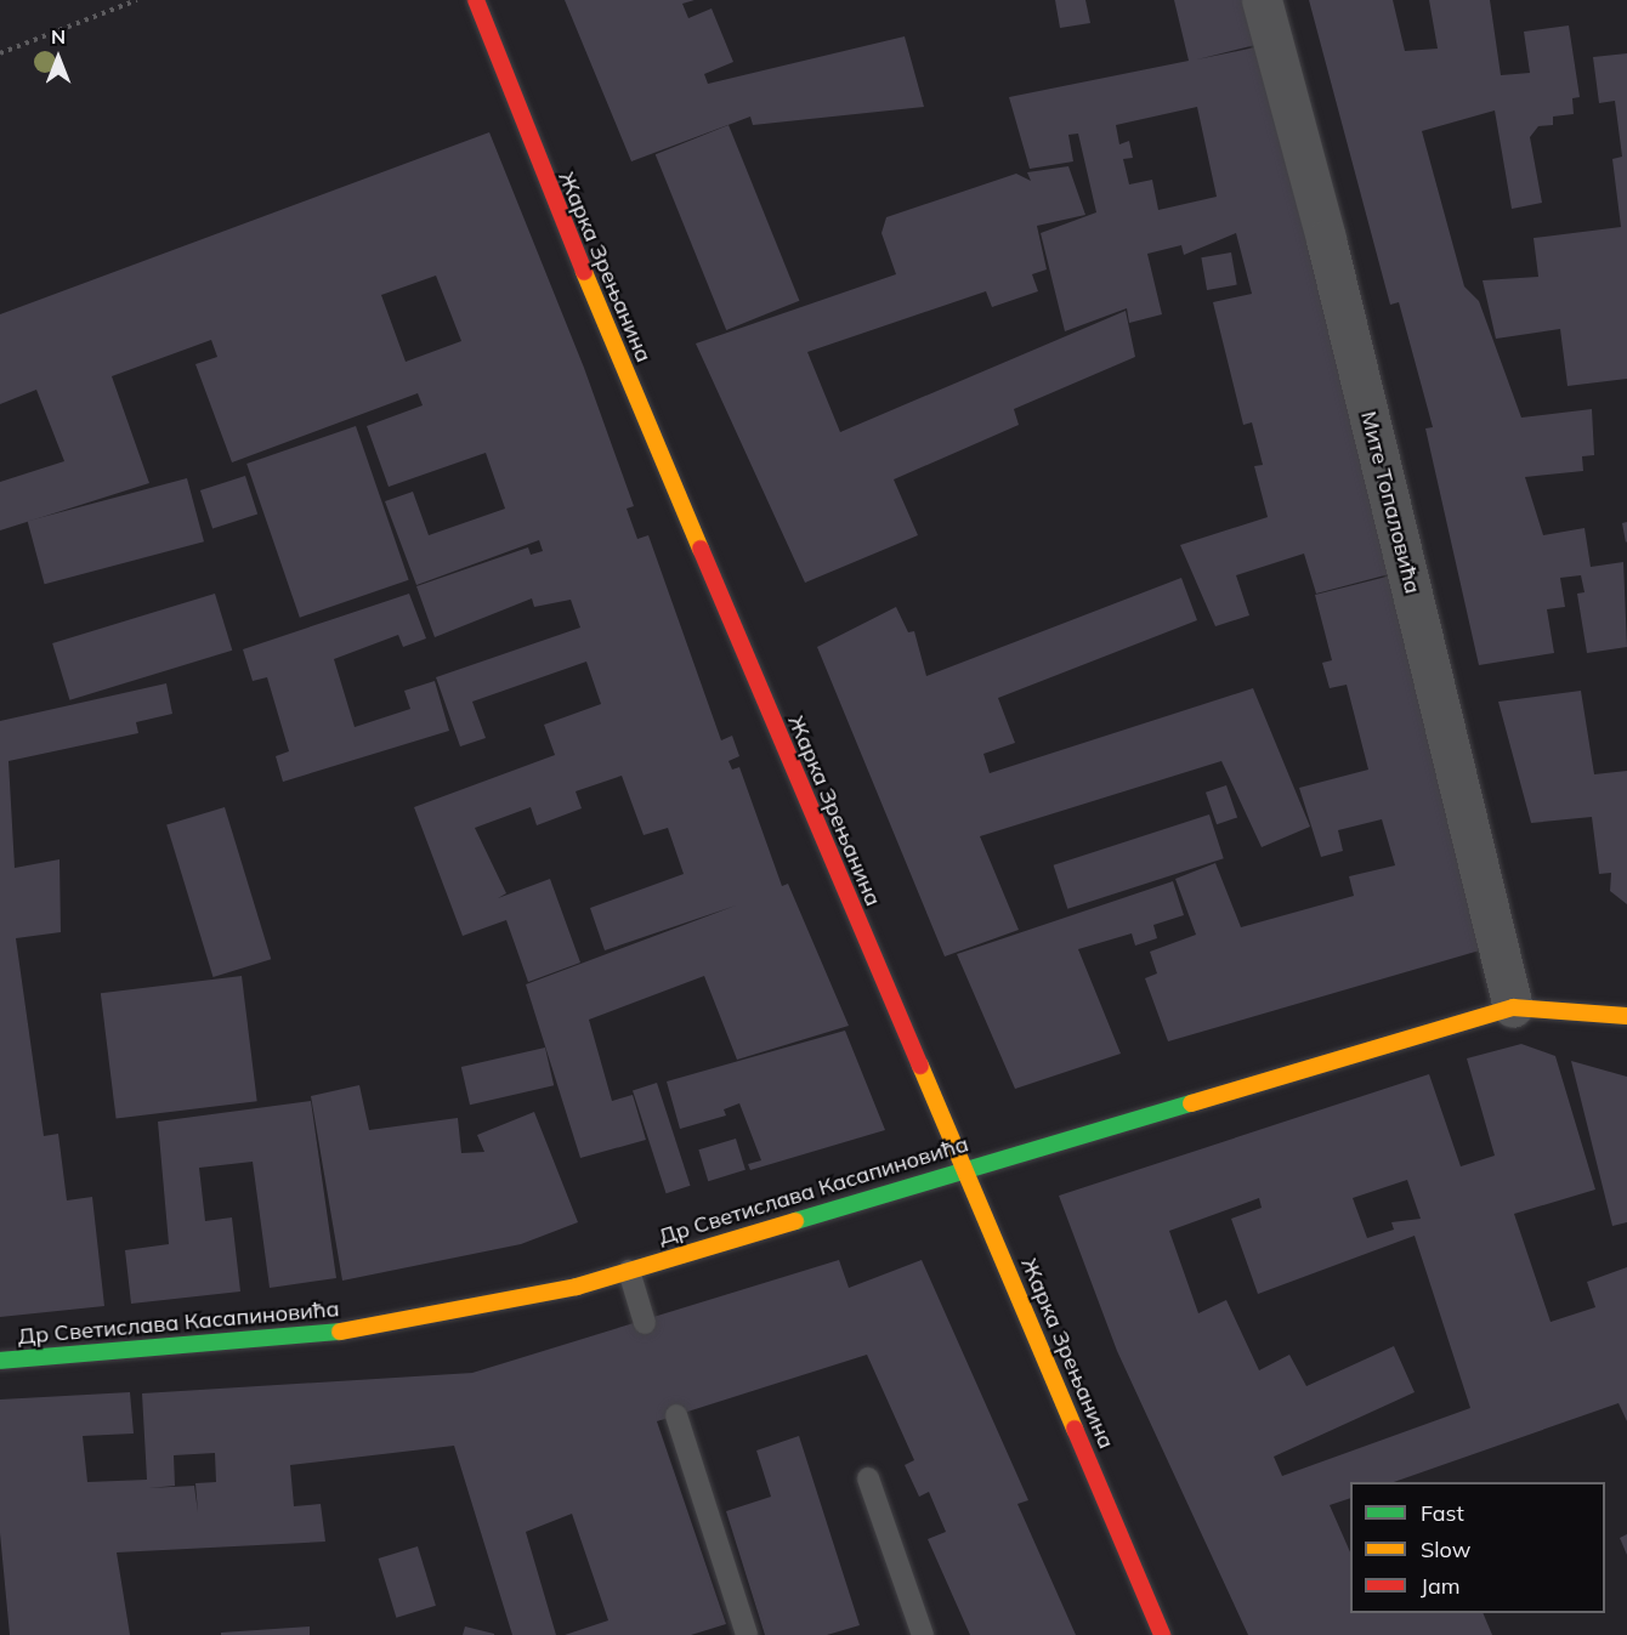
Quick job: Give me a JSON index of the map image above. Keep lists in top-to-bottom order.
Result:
{
  "streets": {
    "street": ["Жарка Зрењанина", "Мите Топаловића", "Др Светислава Касапиновића"]
  },
  "crossings": [
    ["Жарка Зрењанина", "Др Светислава Касапиновића"],
    ["Мите Топаловића", "Др Светислава Касапиновића"]
  ],
  "legend": ["Fast", "Slow", "Jam"],
  "north": "top"
}
